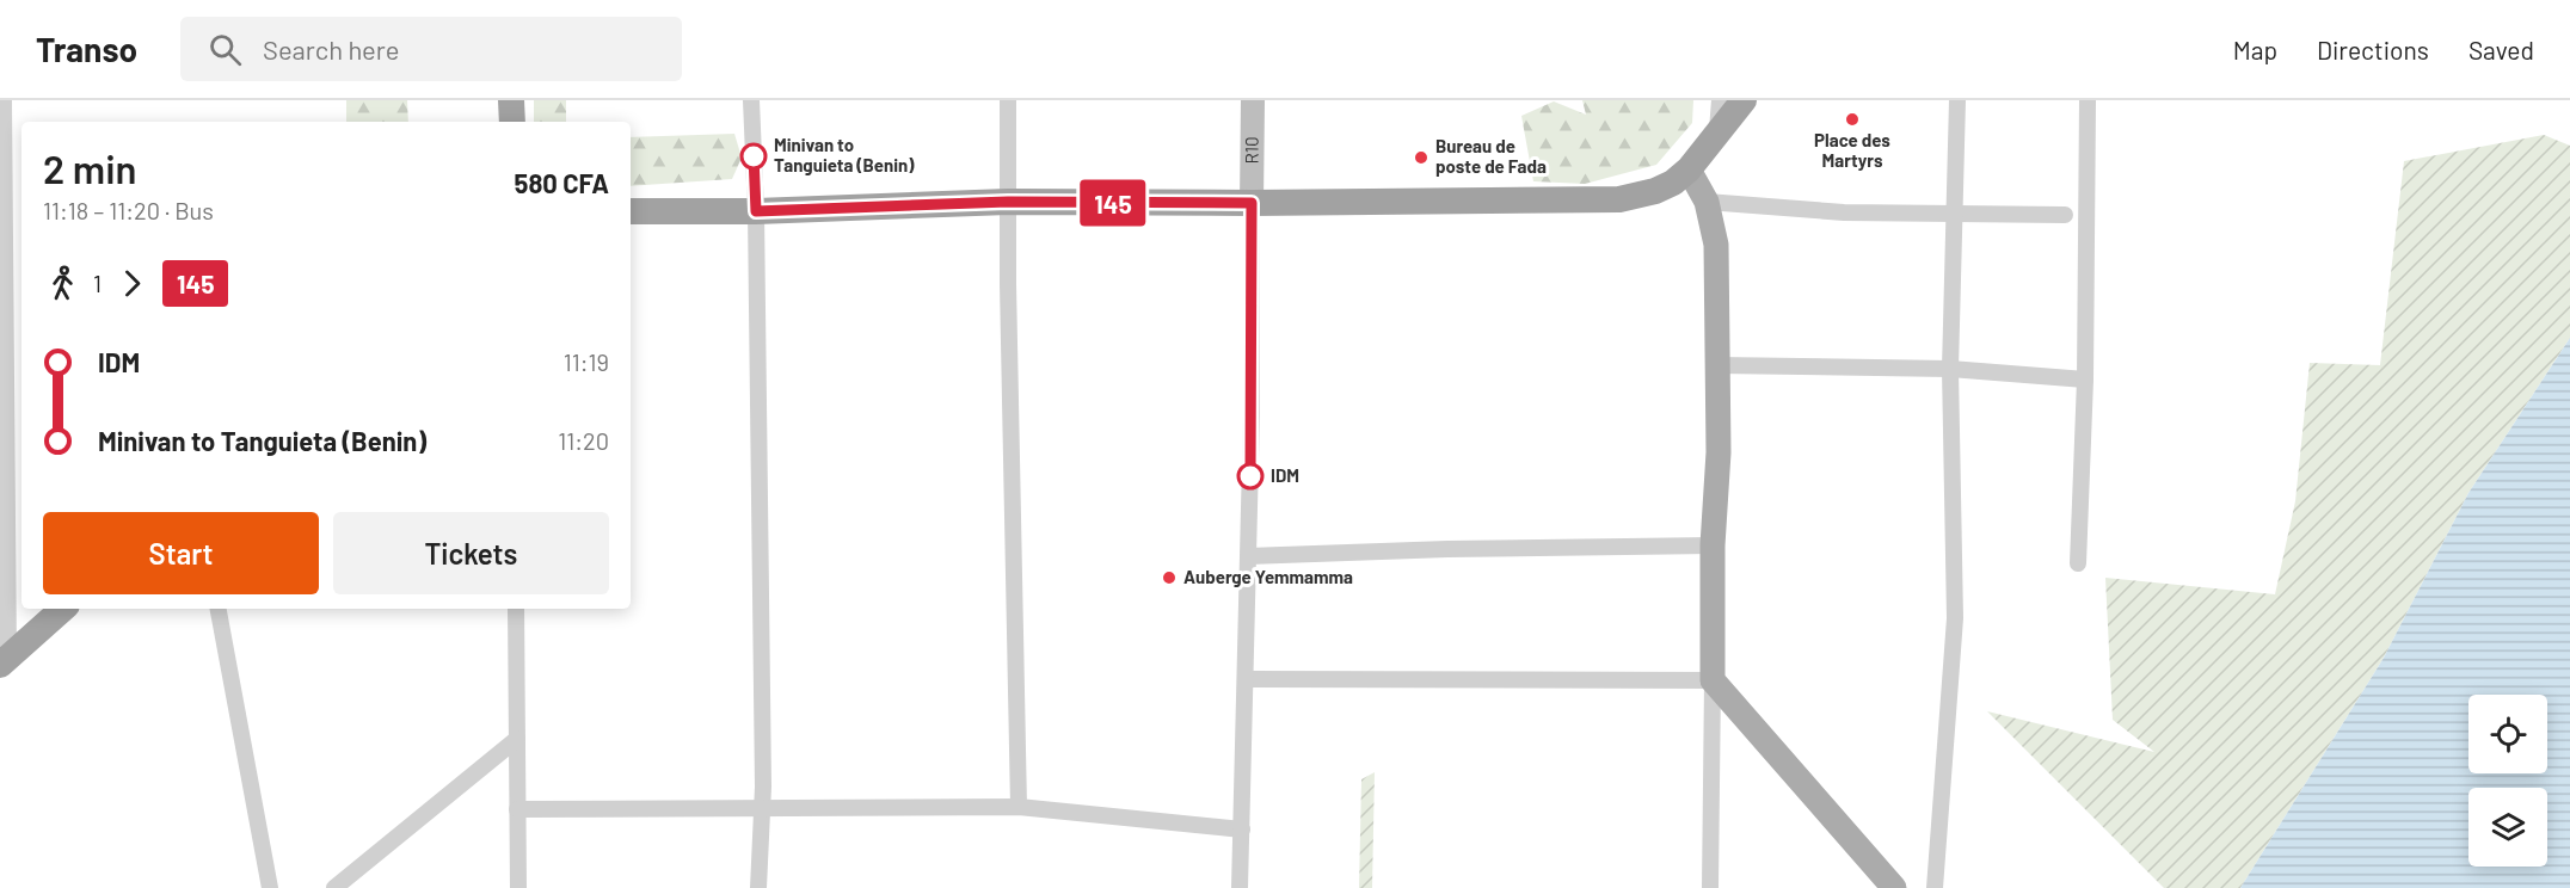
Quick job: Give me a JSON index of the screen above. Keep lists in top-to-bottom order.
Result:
{
  "streets": {
    "main road": ["R10"]
  },
  "places": [
    "Place des Martyrs",
    "Minivan to Tanguieta (Benin)",
    "Bureau de poste de Fada",
    "IDM",
    "Auberge Yemmamma"
  ],
  "lines": ["bus line 145"],
  "page": {
    "header": "Transo",
    "search": "Search here",
    "nav": ["Map", "Directions", "Saved"],
    "on_map": "145",
    "heading": ["2 min", "11:18 – 11:20 · Bus", "580 CFA"],
    "legs": ["1", "145"],
    "list": [
      {
        "name": "IDM",
        "value": "11:19"
      },
      {
        "name": "Minivan to Tanguieta (Benin)",
        "value": "11:20"
      }
    ],
    "buttons": ["Start", "Tickets"]
  }
}
